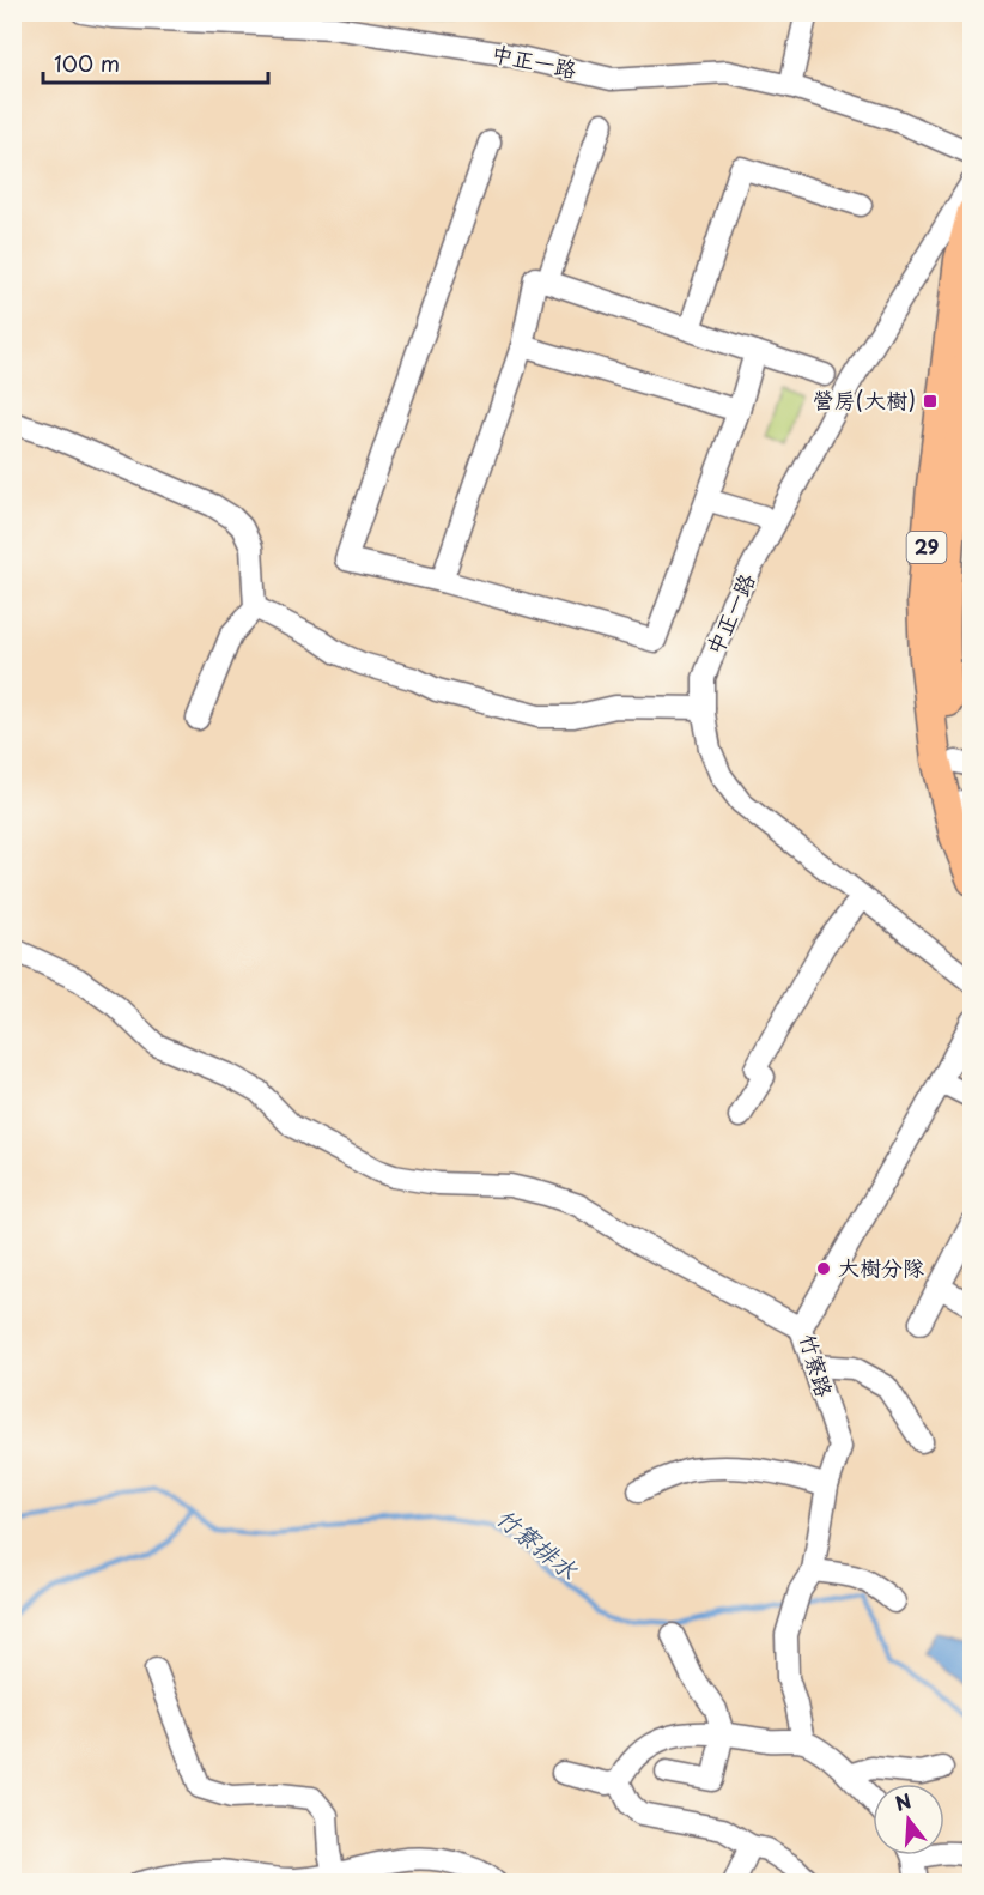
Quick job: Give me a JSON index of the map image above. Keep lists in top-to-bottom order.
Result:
{
  "streets": {
    "main road": ["29"],
    "street": ["中正一路", "竹寮路"]
  },
  "water": ["竹寮排水"],
  "places": {
    "transit": ["營房(大樹)"],
    "other": ["大樹分隊"]
  },
  "scale_bar": "100 m",
  "north": "top"
}
